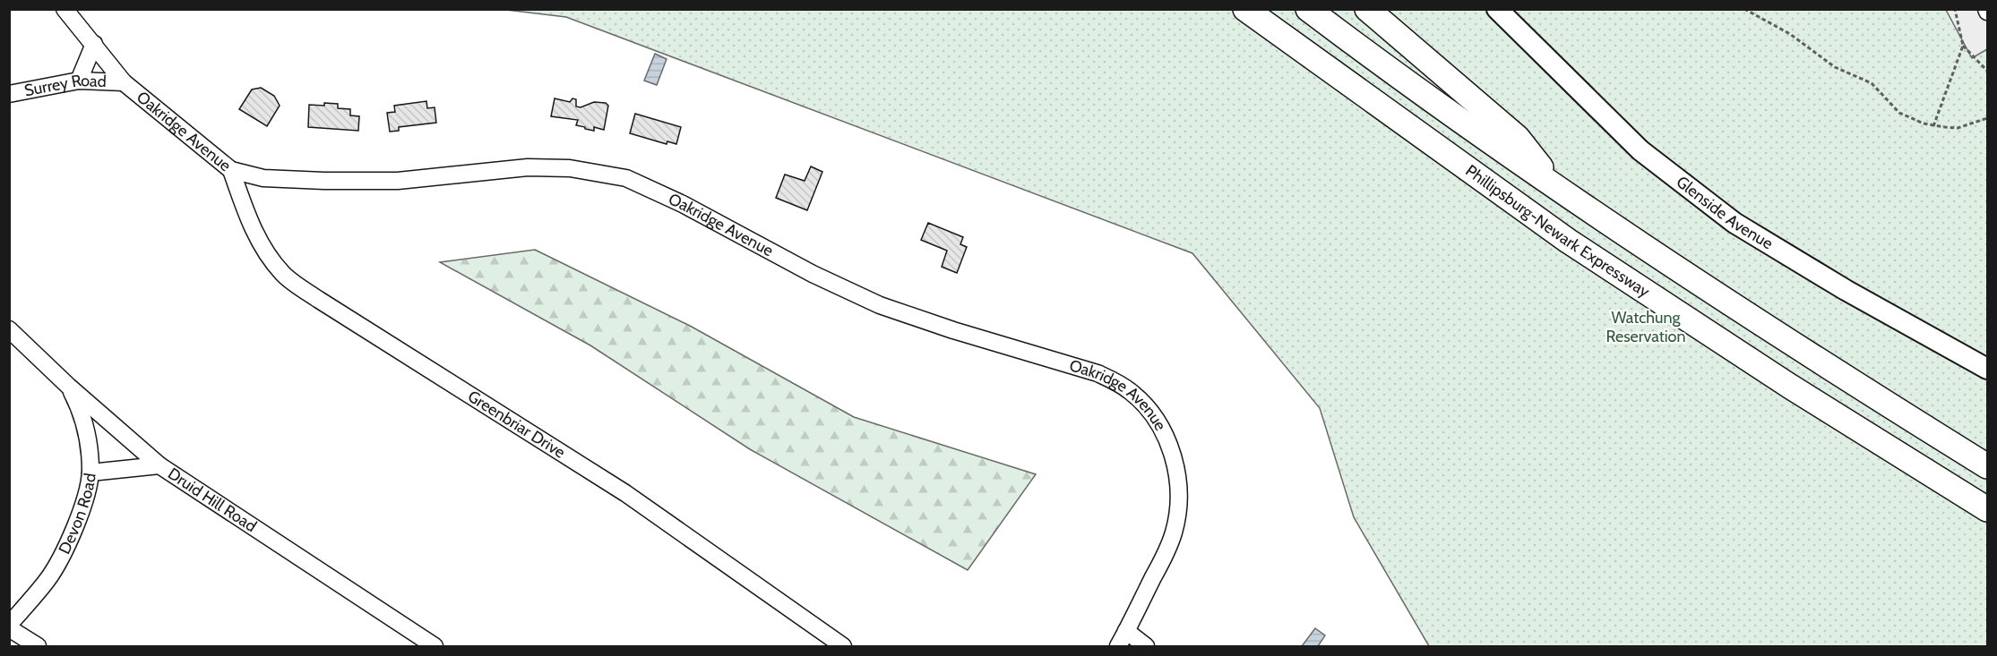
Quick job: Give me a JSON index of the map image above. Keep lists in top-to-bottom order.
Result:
{
  "streets": {
    "highway": ["Phillipsburg-Newark Expressway"],
    "main road": ["Glenside Avenue"],
    "street": [
      "Surrey Road",
      "Oakridge Avenue",
      "Greenbriar Drive",
      "Druid Hill Road",
      "Devon Road"
    ]
  },
  "crossings": [
    ["Surrey Road", "Oakridge Avenue"],
    ["Oakridge Avenue", "Greenbriar Drive"],
    ["Druid Hill Road", "Devon Road"]
  ],
  "parks": ["Watchung Reservation"]
}
